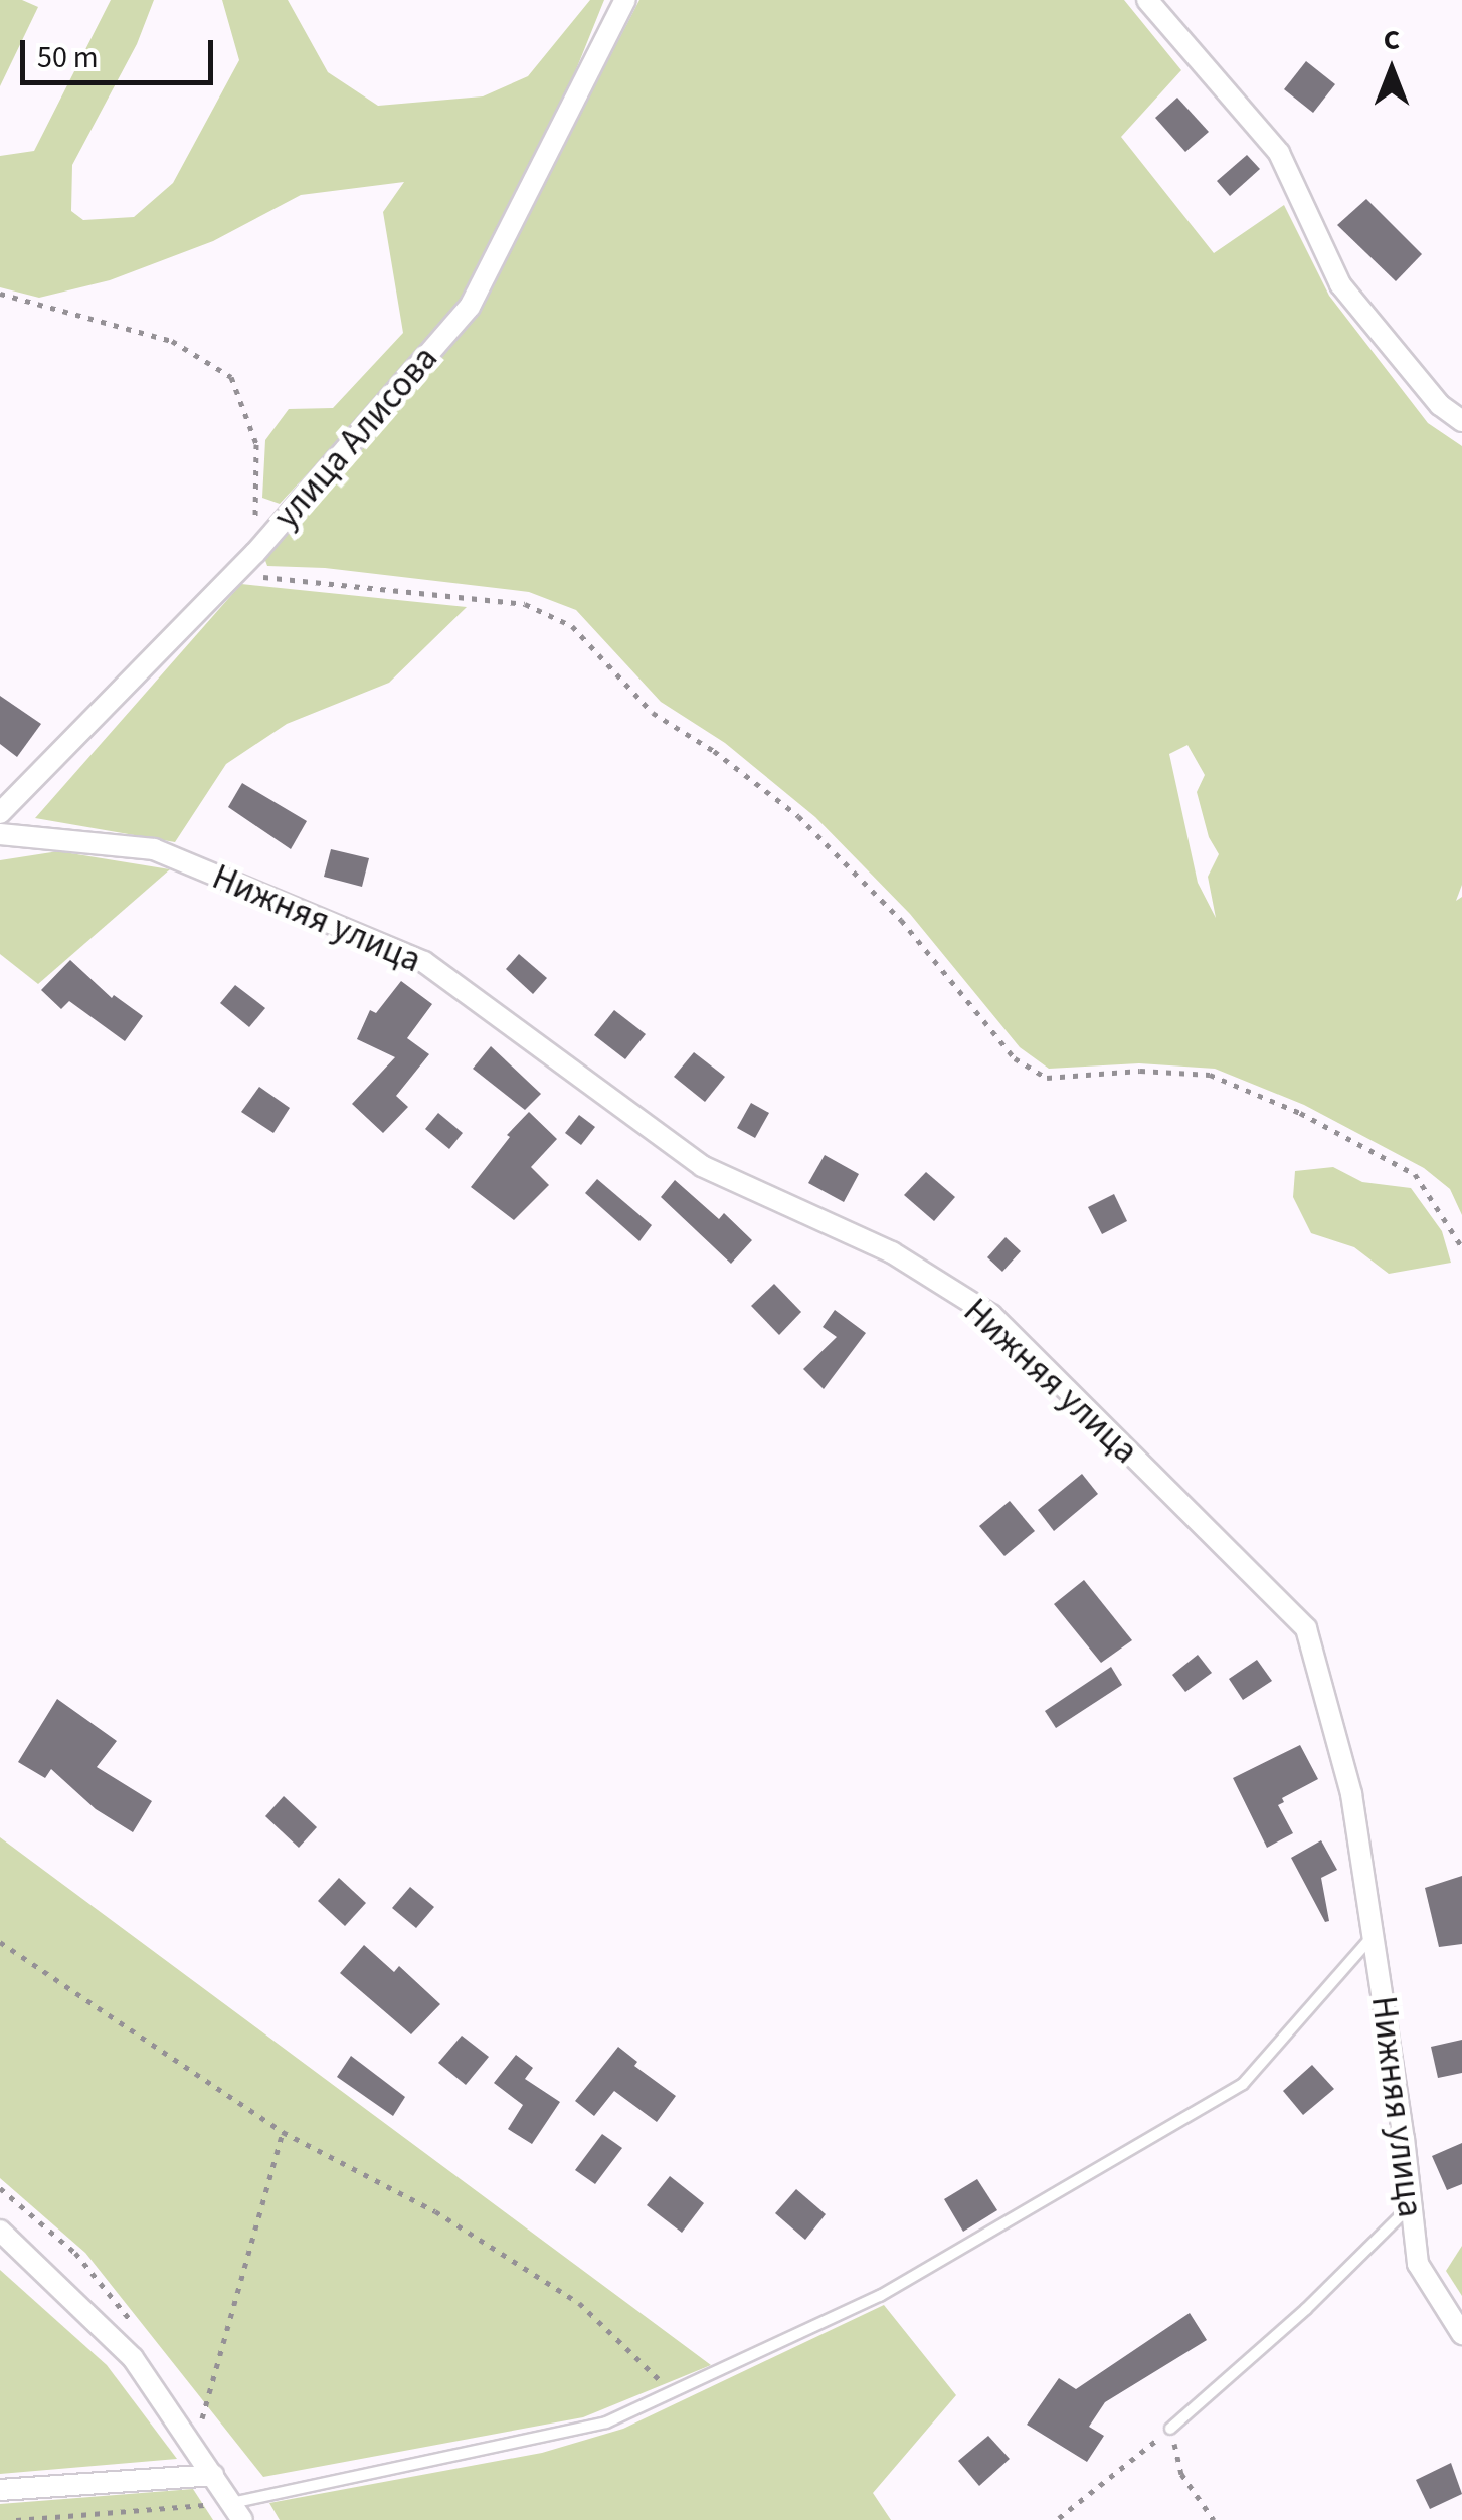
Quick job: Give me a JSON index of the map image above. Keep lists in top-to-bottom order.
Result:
{
  "streets": {
    "street": ["улица Алисова", "Нижняя улица"]
  },
  "scale_bar": "50 m",
  "north": "top"
}
